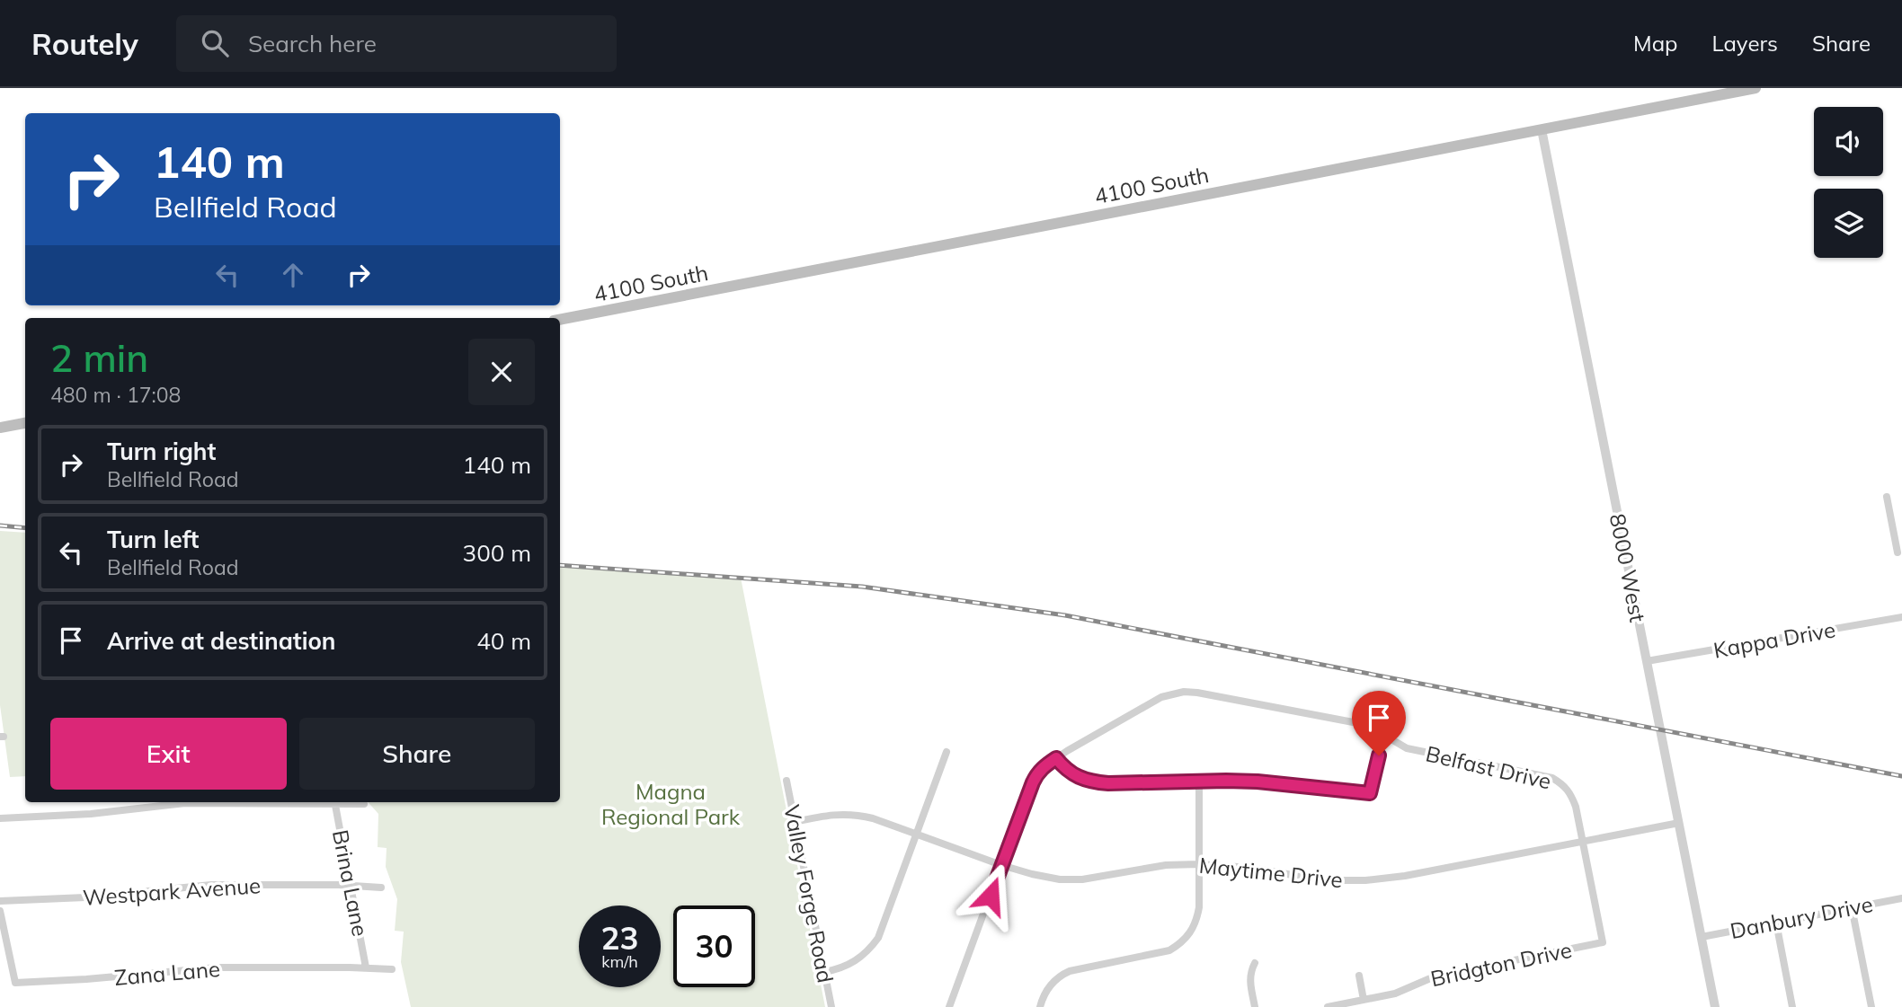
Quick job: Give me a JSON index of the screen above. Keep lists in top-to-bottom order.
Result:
{
  "streets": {
    "main road": ["4100 South"],
    "street": [
      "8000 West",
      "Kappa Drive",
      "Belfast Drive",
      "Maytime Drive",
      "Brina Lane",
      "Westpark Avenue",
      "Valley Forge Road",
      "Danbury Drive",
      "Bridgton Drive",
      "Zana Lane"
    ]
  },
  "crossings": [
    ["4100 South", "8000 West"],
    ["8000 West", "Kappa Drive"],
    ["8000 West", "Maytime Drive"],
    ["8000 West", "Danbury Drive"],
    ["Belfast Drive", "Maytime Drive"],
    ["Belfast Drive", "Bridgton Drive"],
    ["Maytime Drive", "Valley Forge Road"],
    ["Brina Lane", "Westpark Avenue"],
    ["Brina Lane", "Zana Lane"]
  ],
  "parks": ["Magna Regional Park"],
  "page": {
    "header": "Routely",
    "search": "Search here",
    "nav": ["Map", "Layers", "Share"],
    "turn": ["140 m", "Bellfield Road"],
    "heading": ["2 min", "480 m · 17:08"],
    "list": [
      {
        "name": "Turn right",
        "note": "Bellfield Road",
        "value": "140 m"
      },
      {
        "name": "Turn left",
        "note": "Bellfield Road",
        "value": "300 m"
      },
      {
        "name": "Arrive at destination",
        "value": "40 m"
      }
    ],
    "buttons": ["Exit", "Share"],
    "speed": "23 km/h",
    "limit": "30"
  }
}
